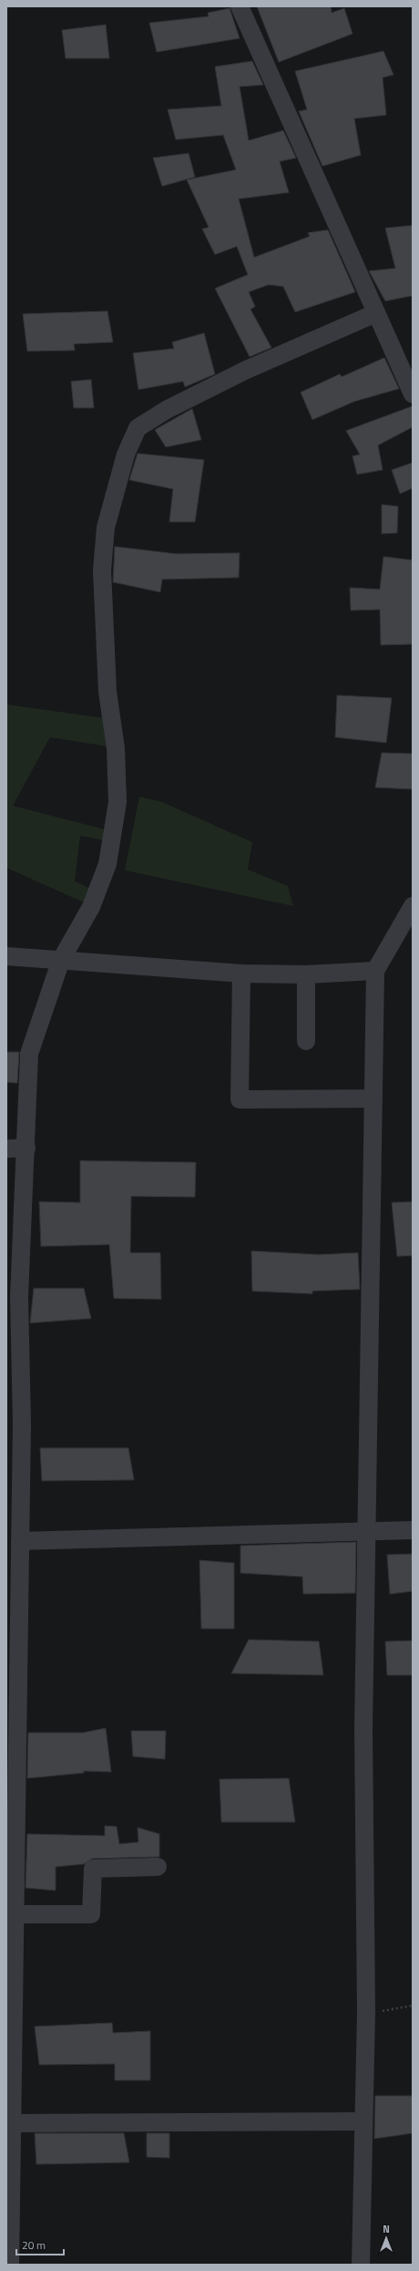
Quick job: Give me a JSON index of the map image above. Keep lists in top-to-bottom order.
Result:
{
  "scale_bar": "20 m",
  "north": "top"
}
